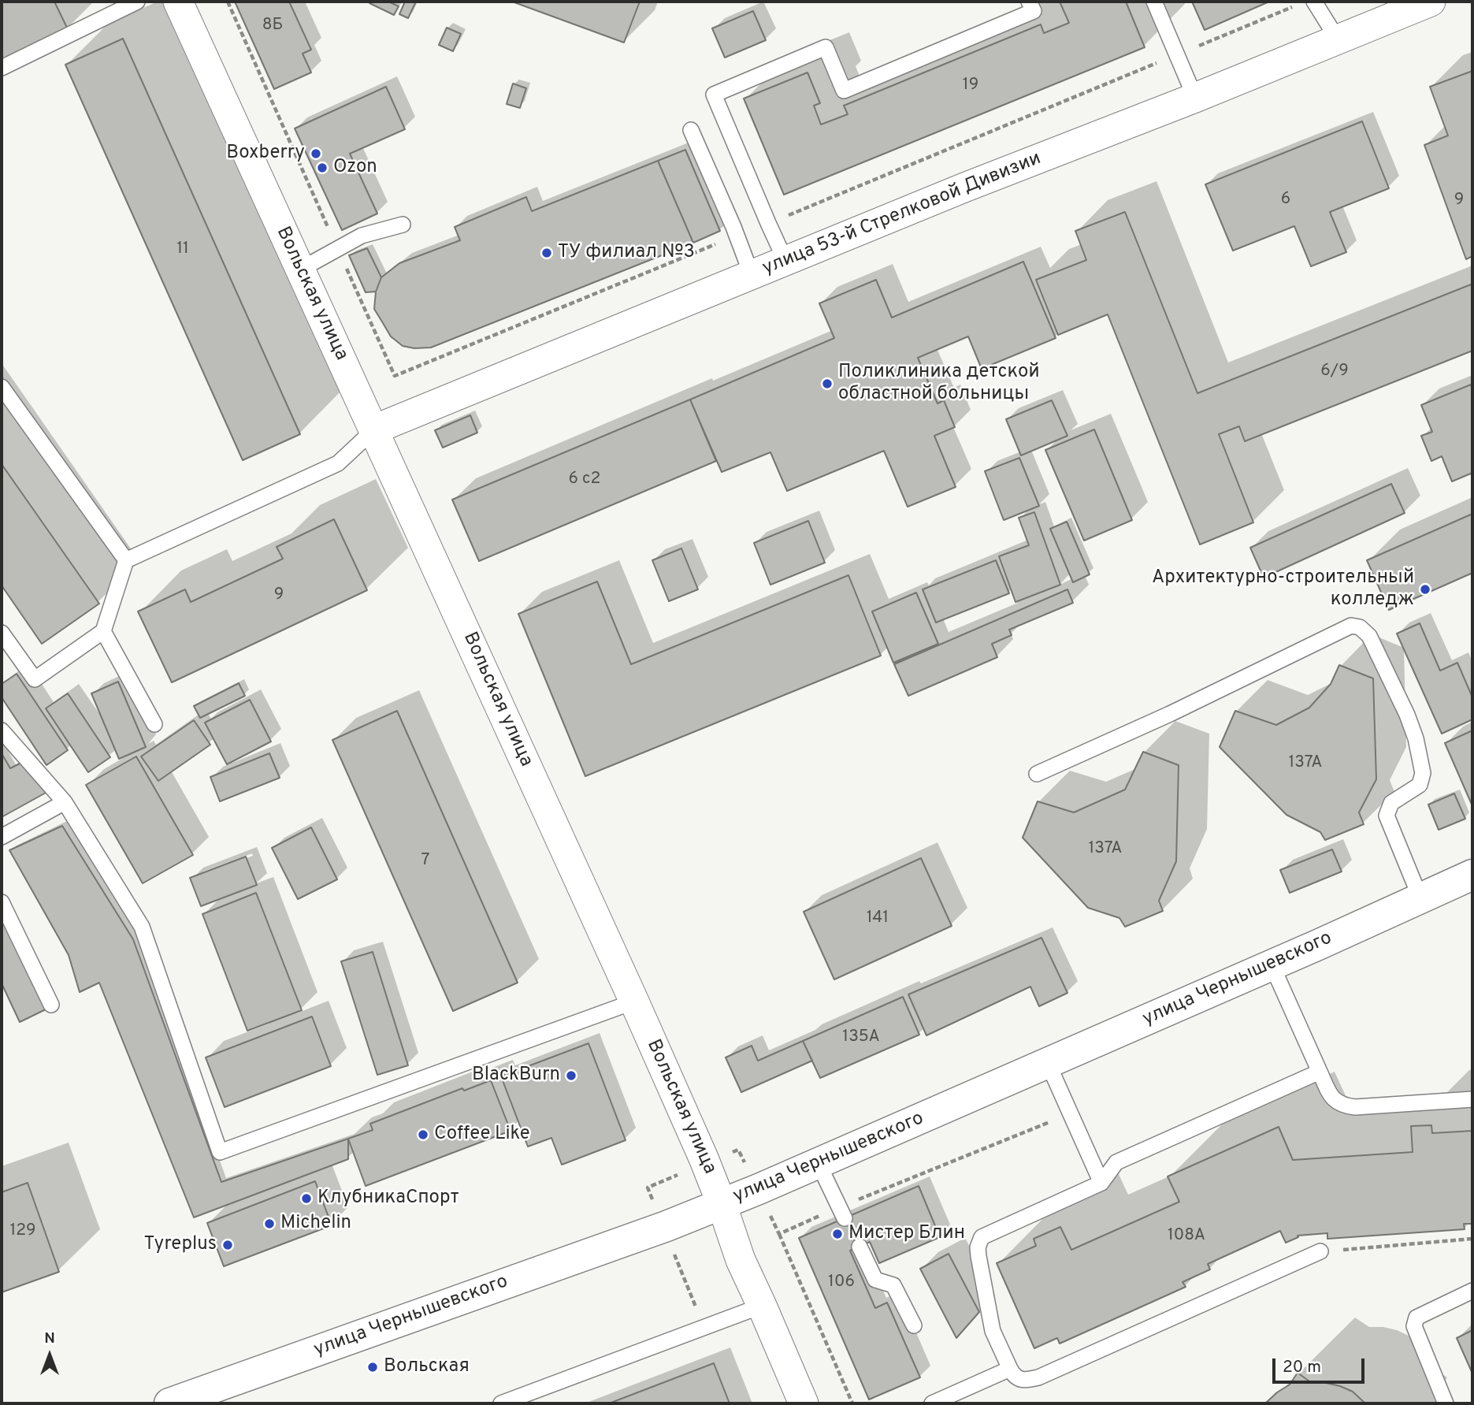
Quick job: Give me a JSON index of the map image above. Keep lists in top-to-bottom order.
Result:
{
  "streets": {
    "main road": ["улица Чернышевского"],
    "street": ["улица 53-й Стрелковой Дивизии", "Вольская улица"]
  },
  "crossings": [
    ["улица 53-й Стрелковой Дивизии", "Вольская улица"],
    ["Вольская улица", "улица Чернышевского"]
  ],
  "places": [
    "Boxberry",
    "Ozon",
    "ТУ филиал №3",
    "Поликлиника детской областной больницы",
    "Архитектурно-строительный колледж",
    "BlackBurn",
    "Coffee Like",
    "КлубникаСпорт",
    "Michelin",
    "Мистер Блин",
    "Tyreplus",
    "Вольская"
  ],
  "house_numbers": [
    "8Б",
    "19",
    "6",
    "9",
    "11",
    "6/9",
    "6 с2",
    "9",
    "137А",
    "137А",
    "7",
    "141",
    "135А",
    "129",
    "108А",
    "106"
  ],
  "scale_bar": "20 m",
  "north": "top"
}
